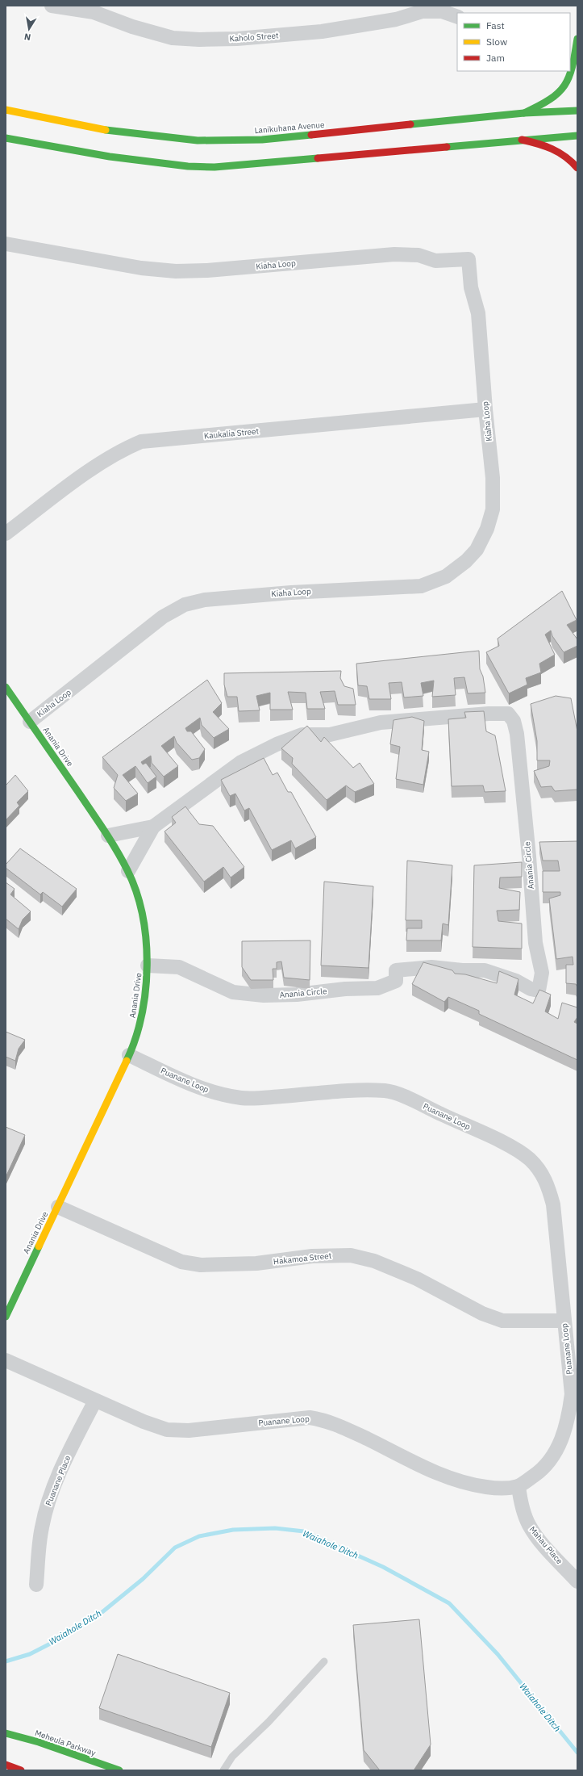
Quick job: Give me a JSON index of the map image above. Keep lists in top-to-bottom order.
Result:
{
  "streets": {
    "main road": ["Lanikuhana Avenue", "Anania Drive", "Meheula Parkway"],
    "street": [
      "Kaholo Street",
      "Kiaha Loop",
      "Kaukalia Street",
      "Anania Circle",
      "Puanane Loop",
      "Hakamoa Street",
      "Puanane Place",
      "Mahau Place"
    ]
  },
  "crossings": [
    ["Kiaha Loop", "Kaukalia Street"],
    ["Kiaha Loop", "Anania Drive"],
    ["Anania Drive", "Anania Circle"],
    ["Anania Drive", "Puanane Loop"],
    ["Anania Drive", "Hakamoa Street"],
    ["Puanane Loop", "Hakamoa Street"],
    ["Puanane Loop", "Puanane Place"],
    ["Puanane Loop", "Mahau Place"]
  ],
  "water": ["Waiahole Ditch"],
  "legend": ["Fast", "Slow", "Jam"],
  "north": "bottom"
}
